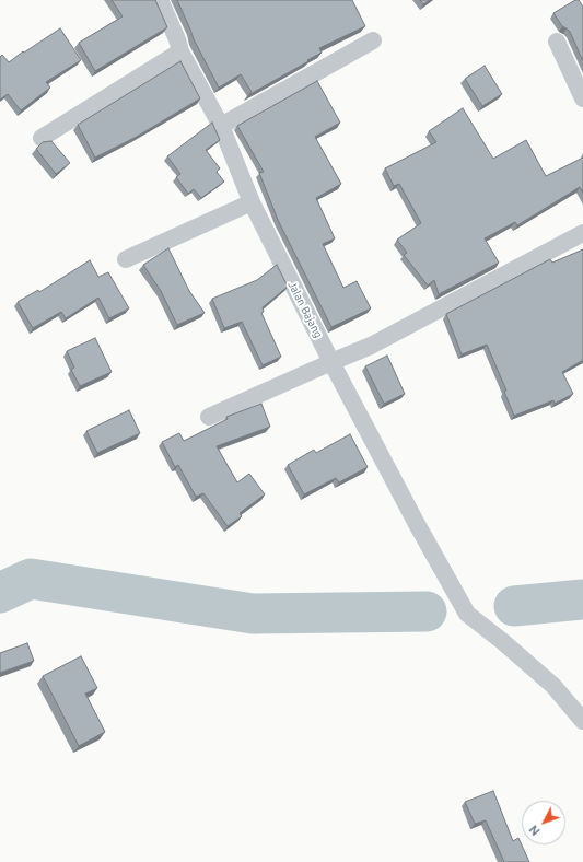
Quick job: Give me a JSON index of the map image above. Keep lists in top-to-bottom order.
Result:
{
  "streets": {
    "street": ["Jalan Bajang"]
  },
  "north": "bottom left"
}
